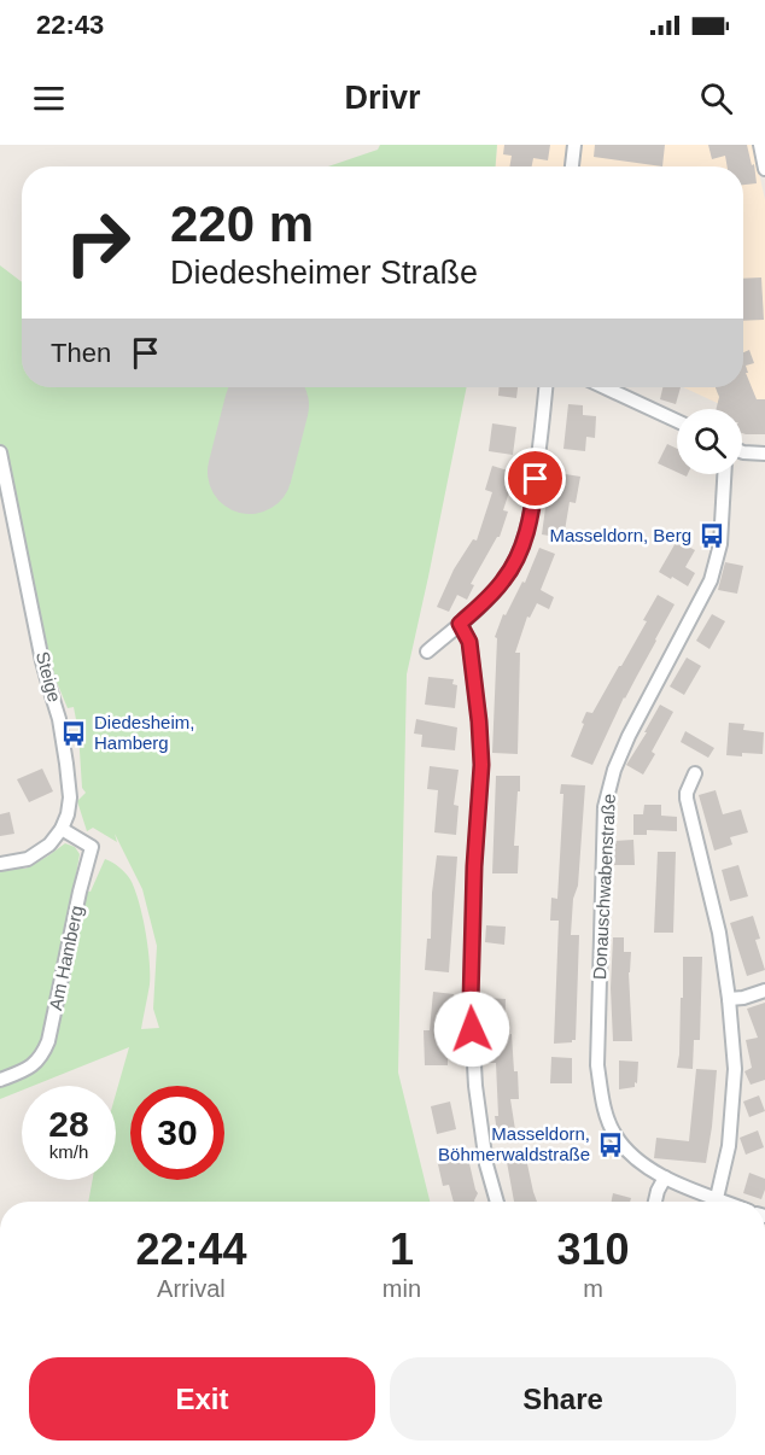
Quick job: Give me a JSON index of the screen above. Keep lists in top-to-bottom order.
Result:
{
  "streets": {
    "street": ["Steige", "Donauschwabenstraße", "Am Hamberg"]
  },
  "crossings": [
    ["Steige", "Am Hamberg"]
  ],
  "places": {
    "bus stop": ["Masseldorn, Berg", "Diedesheim, Hamberg", "Masseldorn, Böhmerwaldstraße"]
  },
  "page": {
    "status": "22:43",
    "header": "Drivr",
    "turn": ["220 m", "Diedesheimer Straße"],
    "then": "Then",
    "speed": "28 km/h",
    "limit": "30",
    "eta": [
      "22:44",
      "Arrival",
      "1",
      "min",
      "310",
      "m"
    ],
    "buttons": ["Exit", "Share"]
  }
}
